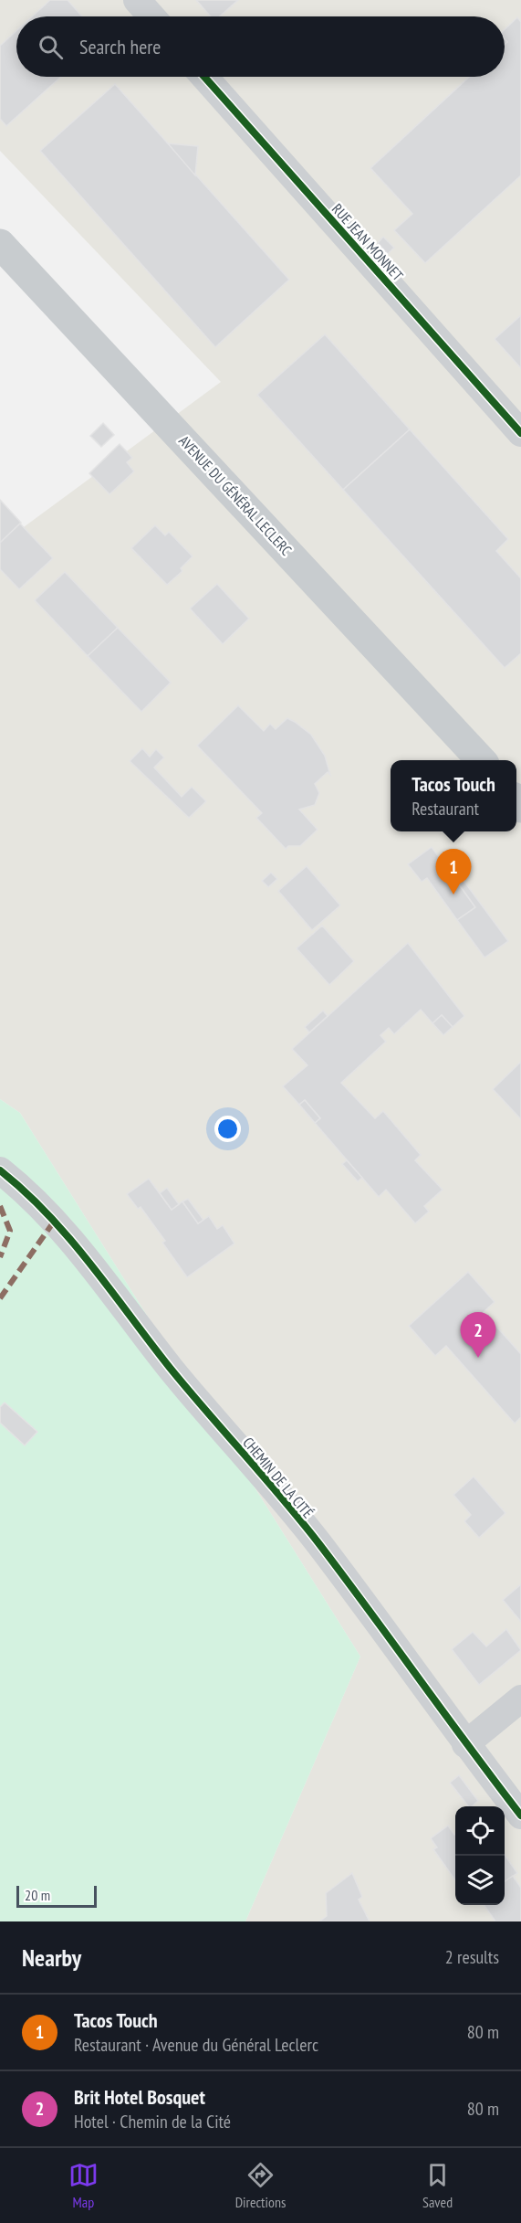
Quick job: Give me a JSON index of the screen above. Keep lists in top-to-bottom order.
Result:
{
  "streets": {
    "main road": ["AVENUE DU GÉNÉRAL LECLERC"],
    "street": ["RUE JEAN MONNET", "CHEMIN DE LA CITÉ"]
  },
  "scale_bar": "20 m",
  "page": {
    "search": "Search here",
    "popup": ["Tacos Touch", "Restaurant"],
    "pins": ["1", "2"],
    "scale": "20 m",
    "heading": ["Nearby", "2 results"],
    "list": [
      {
        "mark": "1",
        "name": "Tacos Touch",
        "note": "Restaurant · Avenue du Général Leclerc",
        "value": "80 m"
      },
      {
        "mark": "2",
        "name": "Brit Hotel Bosquet",
        "note": "Hotel · Chemin de la Cité",
        "value": "80 m"
      }
    ],
    "nav": ["Map", "Directions", "Saved"]
  }
}
